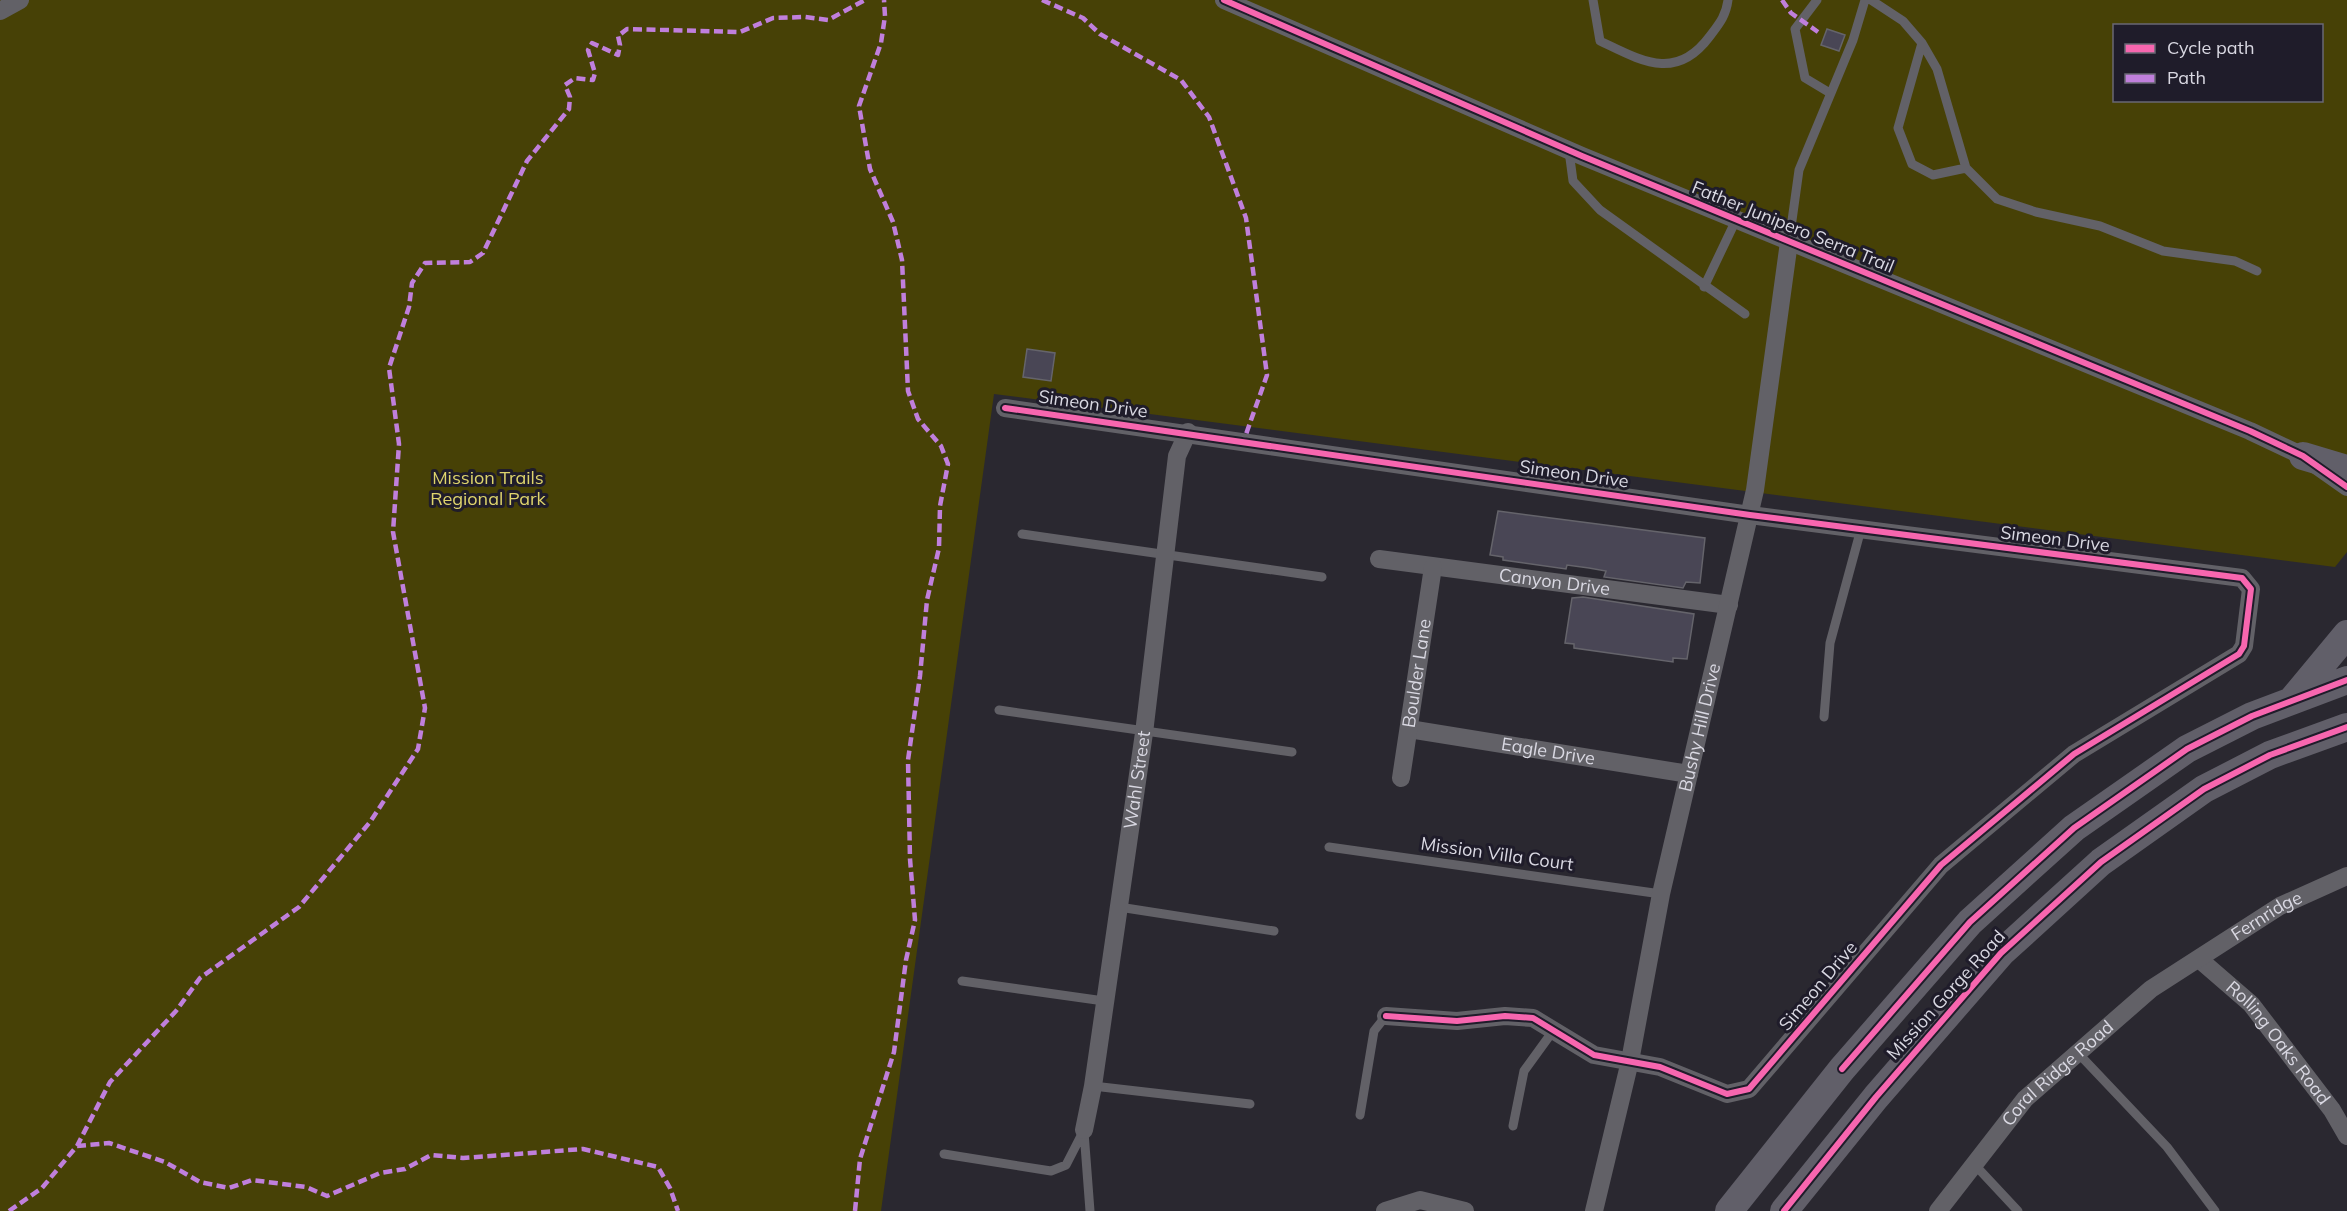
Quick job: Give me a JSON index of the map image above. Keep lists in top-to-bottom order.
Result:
{
  "streets": {
    "main road": ["Mission Gorge Road"],
    "street": [
      "Father Junipero Serra Trail",
      "Simeon Drive",
      "Canyon Drive",
      "Boulder Lane",
      "Bushy Hill Drive",
      "Eagle Drive",
      "Wahl Street",
      "Fernridge",
      "Rolling Oaks Road",
      "Coral Ridge Road"
    ],
    "lane": ["Mission Villa Court"]
  },
  "crossings": [
    ["Father Junipero Serra Trail", "Bushy Hill Drive"],
    ["Simeon Drive", "Bushy Hill Drive"],
    ["Simeon Drive", "Wahl Street"],
    ["Canyon Drive", "Boulder Lane"],
    ["Canyon Drive", "Bushy Hill Drive"],
    ["Boulder Lane", "Eagle Drive"],
    ["Bushy Hill Drive", "Eagle Drive"],
    ["Bushy Hill Drive", "Mission Villa Court"],
    ["Fernridge", "Rolling Oaks Road"],
    ["Fernridge", "Coral Ridge Road"],
    ["Rolling Oaks Road", "Coral Ridge Road"]
  ],
  "parks": ["Mission Trails Regional Park"],
  "legend": ["Cycle path", "Path"]
}
